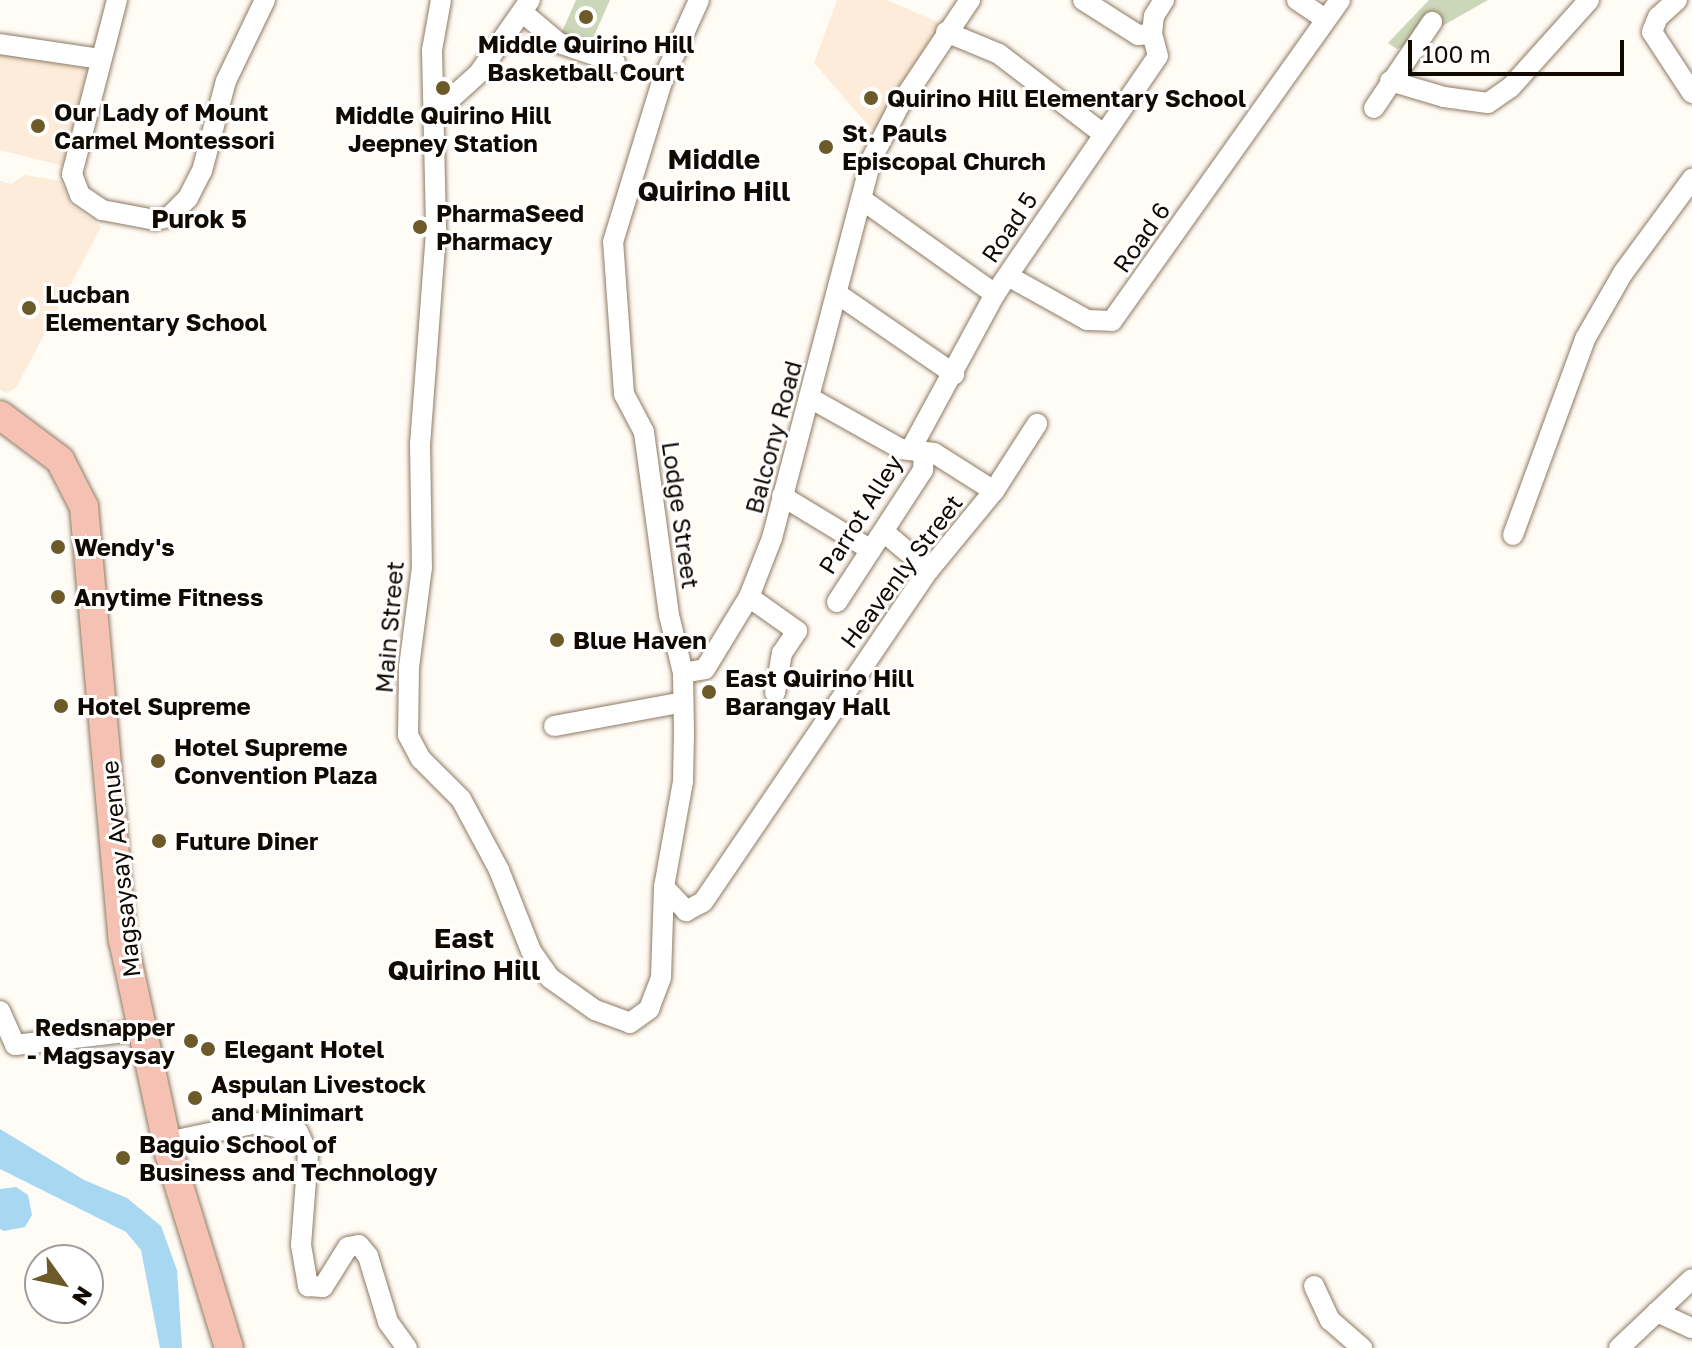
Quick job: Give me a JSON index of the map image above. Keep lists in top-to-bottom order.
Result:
{
  "streets": {
    "highway": ["Magsaysay Avenue"],
    "street": [
      "Road 5",
      "Road 6",
      "Balcony Road",
      "Parrot Alley",
      "Lodge Street",
      "Heavenly Street",
      "Main Street"
    ]
  },
  "crossings": [
    ["Road 5", "Road 6"],
    ["Road 5", "Parrot Alley"],
    ["Balcony Road", "Lodge Street"],
    ["Heavenly Street", "Main Street"]
  ],
  "districts": ["Middle Quirino Hill", "Purok 5", "East Quirino Hill"],
  "places": [
    "Middle Quirino Hill Basketball Court",
    "Middle Quirino Hill Jeepney Station",
    "Quirino Hill Elementary School",
    "Our Lady of Mount Carmel Montessori",
    "St. Pauls Episcopal Church",
    "PharmaSeed Pharmacy",
    "Lucban Elementary School",
    "Wendy's",
    "Anytime Fitness",
    "Blue Haven",
    "East Quirino Hill Barangay Hall",
    "Hotel Supreme",
    "Hotel Supreme Convention Plaza",
    "Future Diner",
    "Redsnapper - Magsaysay",
    "Elegant Hotel",
    "Aspulan Livestock and Minimart",
    "Baguio School of Business and Technology"
  ],
  "scale_bar": "100 m",
  "north": "bottom right"
}
